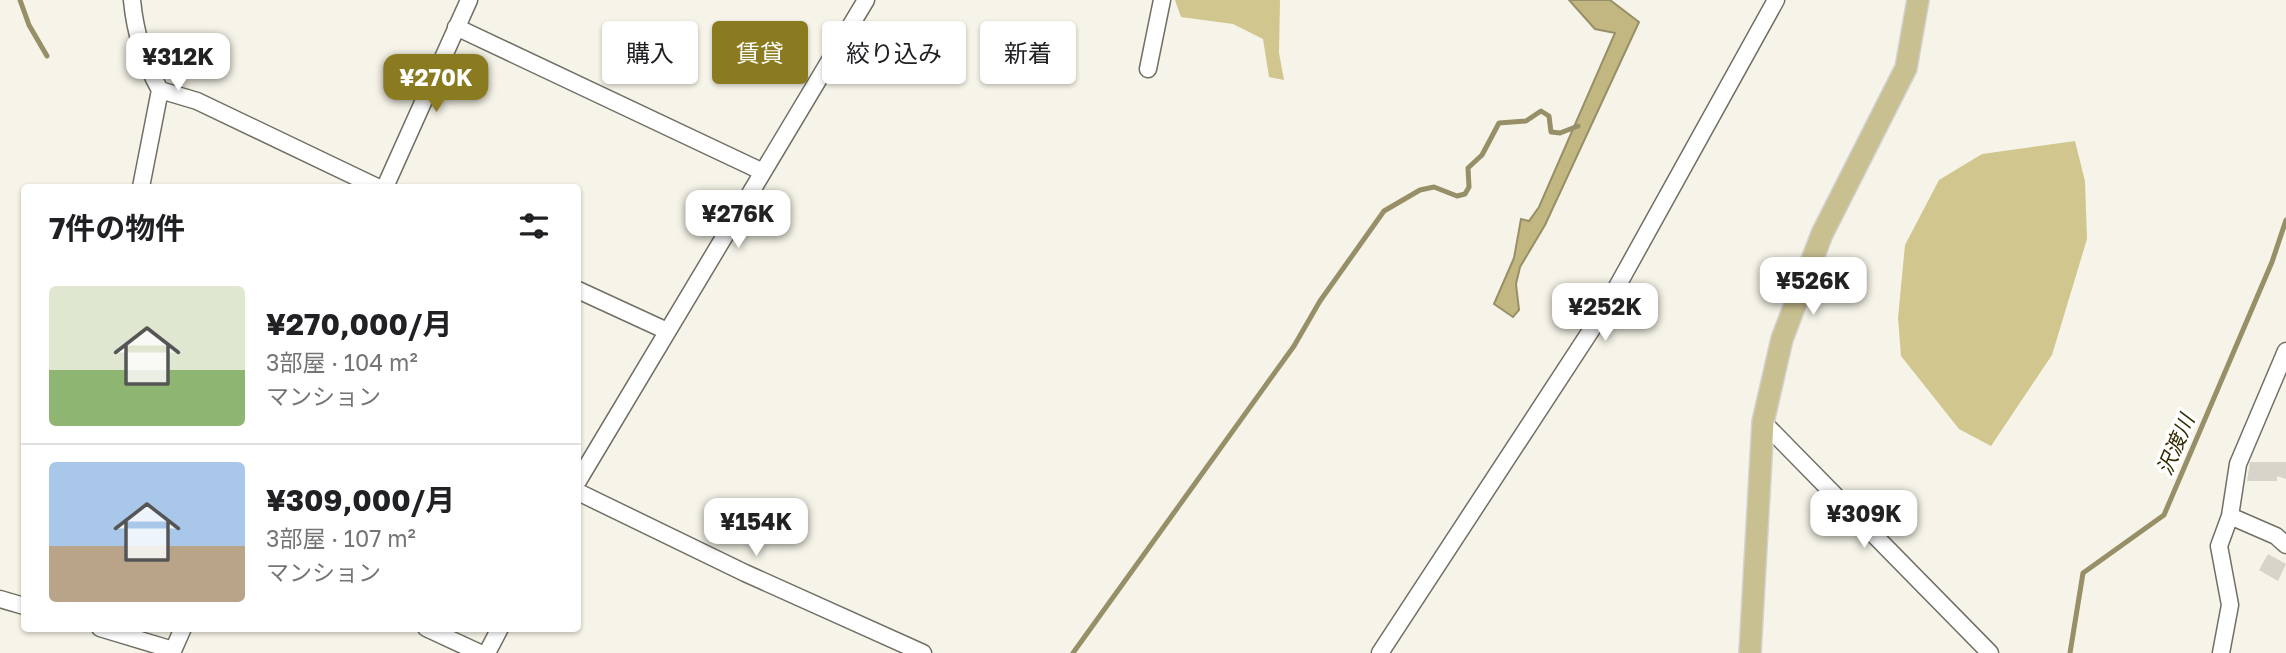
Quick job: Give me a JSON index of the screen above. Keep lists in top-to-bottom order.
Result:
{
  "water": ["沢渡川"],
  "page": {
    "chip": [
      "購入",
      "賃貸",
      "絞り込み",
      "新着"
    ],
    "price": [
      "¥312K",
      "¥270K",
      "¥276K",
      "¥526K",
      "¥252K",
      "¥309K",
      "¥154K"
    ],
    "heading": "7件の物件",
    "list": [
      {
        "name": "¥270,000/月",
        "note": "3部屋 · 104 m² · マンション"
      },
      {
        "name": "¥309,000/月",
        "note": "3部屋 · 107 m² · マンション"
      }
    ]
  }
}
